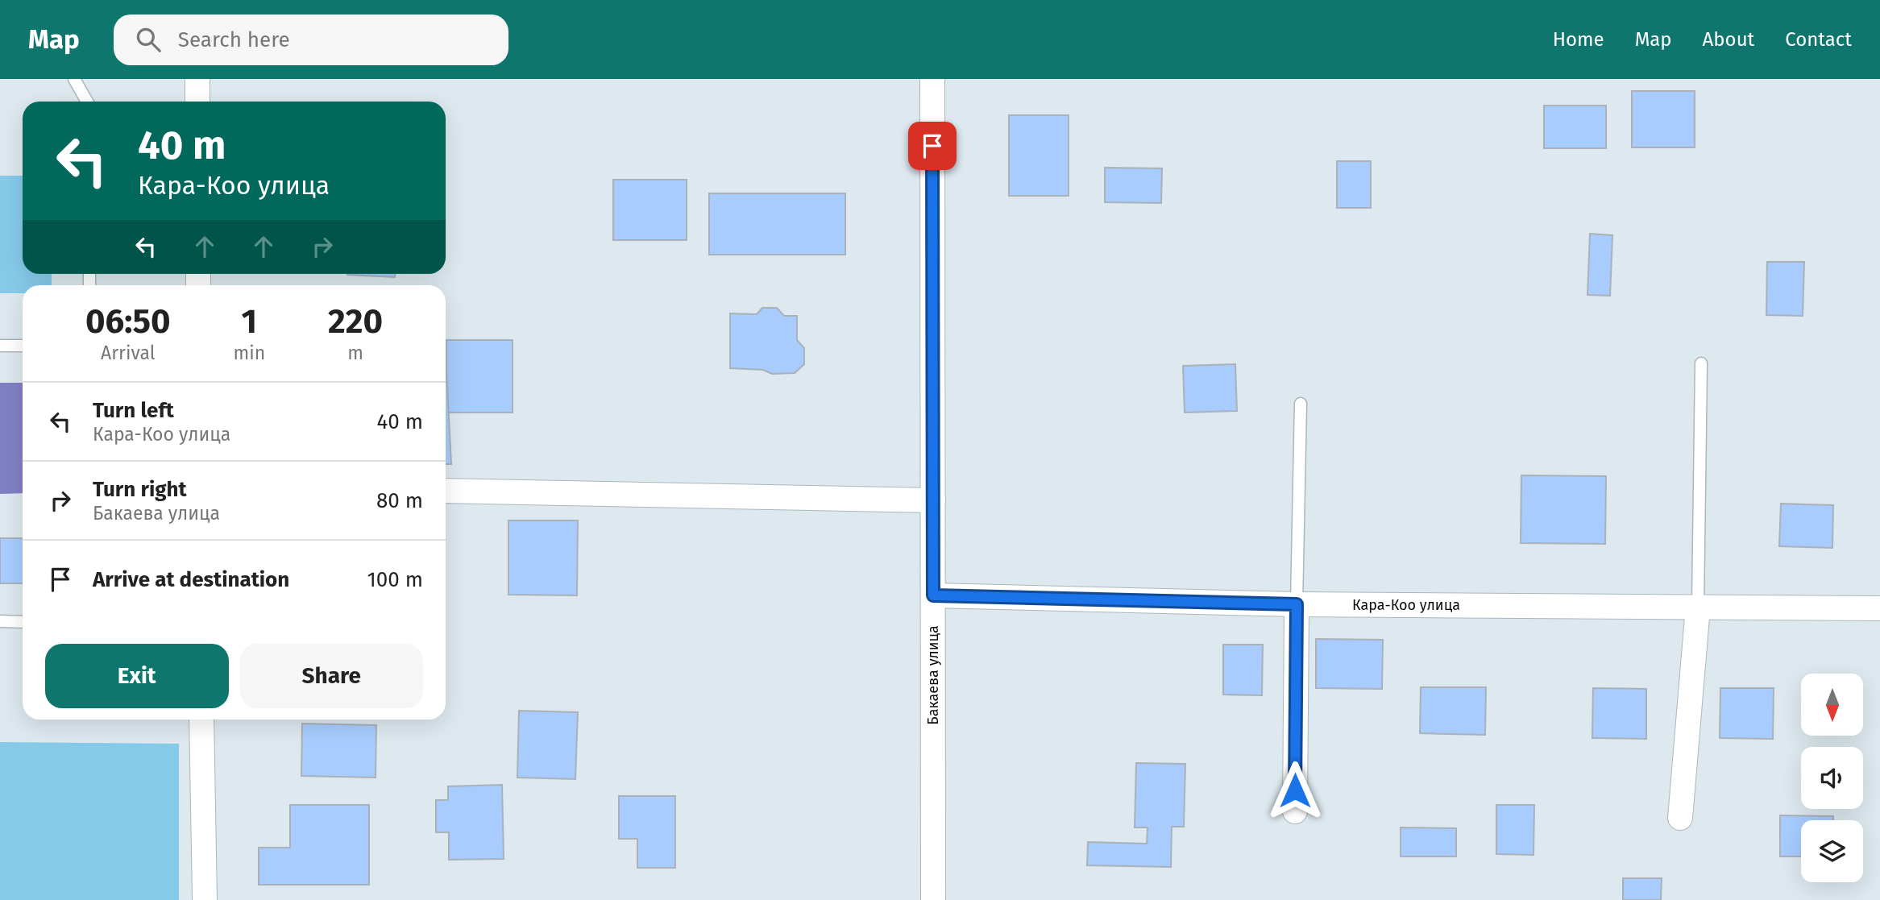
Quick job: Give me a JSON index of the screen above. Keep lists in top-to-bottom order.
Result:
{
  "streets": {
    "street": ["Кара-Коо улица", "Бакаева улица"]
  },
  "crossings": [
    ["Кара-Коо улица", "Бакаева улица"]
  ],
  "north": "bottom",
  "page": {
    "header": "Map",
    "search": "Search here",
    "nav": [
      "Home",
      "Map",
      "About",
      "Contact"
    ],
    "turn": ["40 m", "Кара-Коо улица"],
    "eta": [
      "06:50",
      "Arrival",
      "1",
      "min",
      "220",
      "m"
    ],
    "list": [
      {
        "name": "Turn left",
        "note": "Кара-Коо улица",
        "value": "40 m"
      },
      {
        "name": "Turn right",
        "note": "Бакаева улица",
        "value": "80 m"
      },
      {
        "name": "Arrive at destination",
        "value": "100 m"
      }
    ],
    "buttons": ["Exit", "Share"]
  }
}
